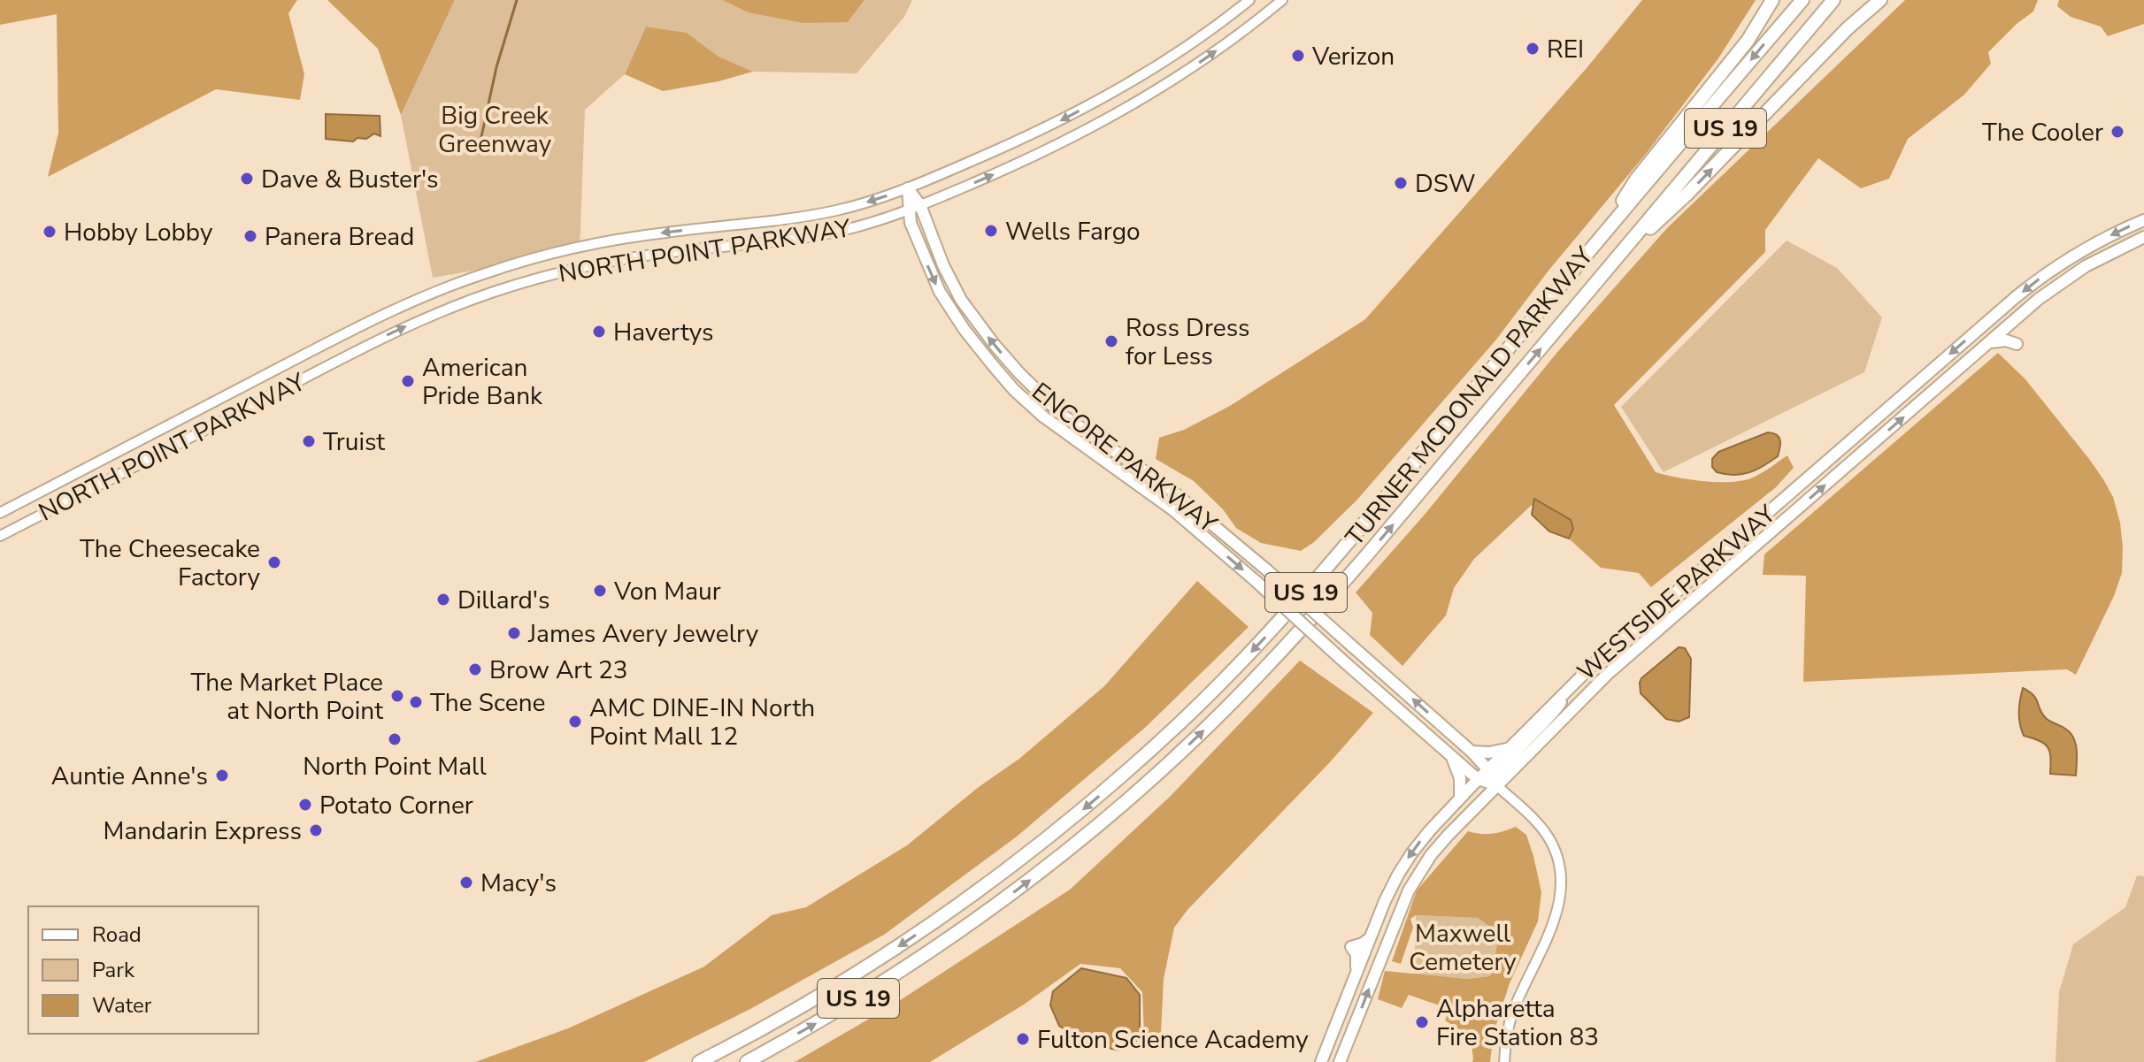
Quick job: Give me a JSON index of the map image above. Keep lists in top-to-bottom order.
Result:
{
  "streets": {
    "highway": ["US 19", "TURNER MCDONALD PARKWAY"],
    "main road": ["ENCORE PARKWAY", "WESTSIDE PARKWAY"],
    "street": ["NORTH POINT PARKWAY"]
  },
  "crossings": [
    ["NORTH POINT PARKWAY", "ENCORE PARKWAY"],
    ["ENCORE PARKWAY", "WESTSIDE PARKWAY"]
  ],
  "parks": ["Big Creek Greenway", "Maxwell Cemetery"],
  "places": [
    "REI",
    "Verizon",
    "The Cooler",
    "Dave & Buster's",
    "DSW",
    "Wells Fargo",
    "Hobby Lobby",
    "Panera Bread",
    "Havertys",
    "Ross Dress for Less",
    "American Pride Bank",
    "Truist",
    "The Cheesecake Factory",
    "Von Maur",
    "Dillard's",
    "James Avery Jewelry",
    "Brow Art 23",
    "The Market Place at North Point",
    "The Scene",
    "AMC DINE-IN North Point Mall 12",
    "North Point Mall",
    "Auntie Anne's",
    "Potato Corner",
    "Mandarin Express",
    "Macy's",
    "Alpharetta Fire Station 83",
    "Fulton Science Academy"
  ],
  "legend": ["Road", "Park", "Water"]
}
